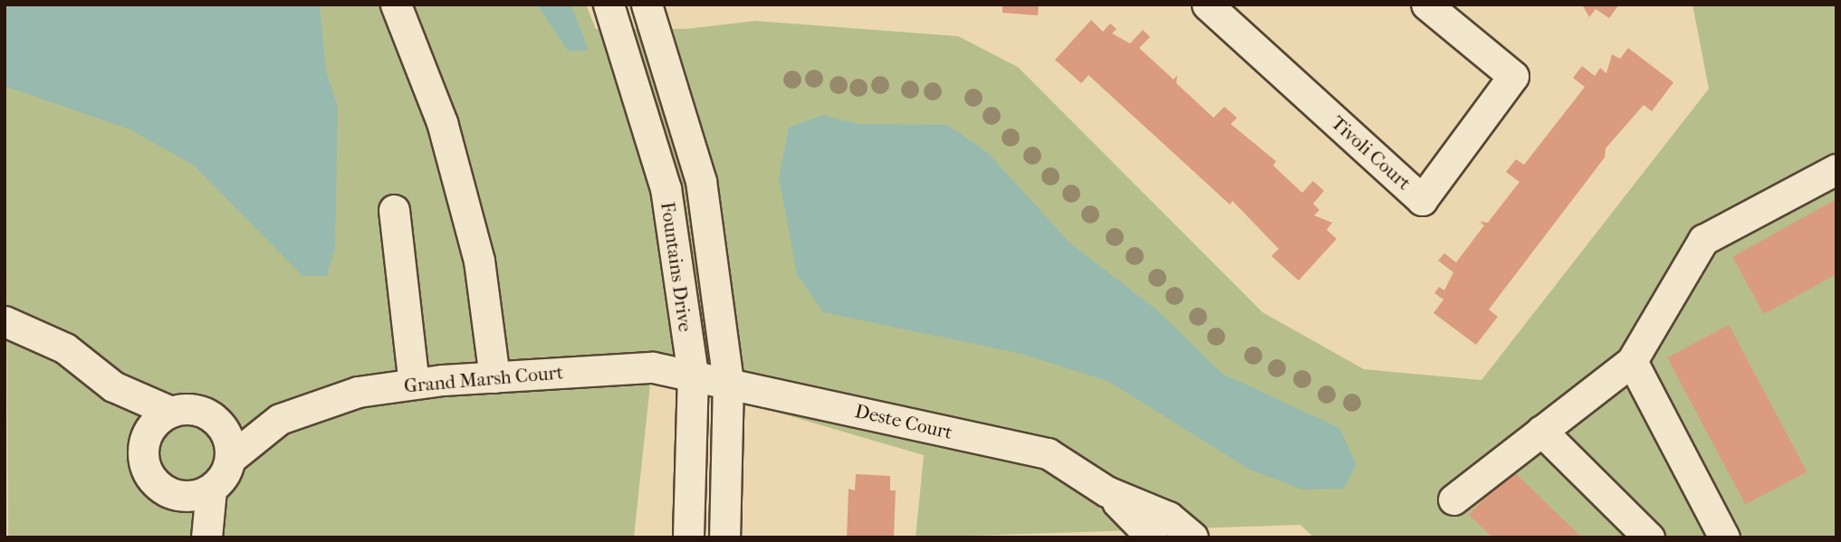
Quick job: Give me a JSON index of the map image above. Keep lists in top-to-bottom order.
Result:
{
  "streets": {
    "street": [
      "Tivoli Court",
      "Fountains Drive",
      "Grand Marsh Court",
      "Deste Court"
    ]
  },
  "crossings": [
    ["Fountains Drive", "Grand Marsh Court"],
    ["Fountains Drive", "Deste Court"],
    ["Grand Marsh Court", "Deste Court"]
  ]
}
